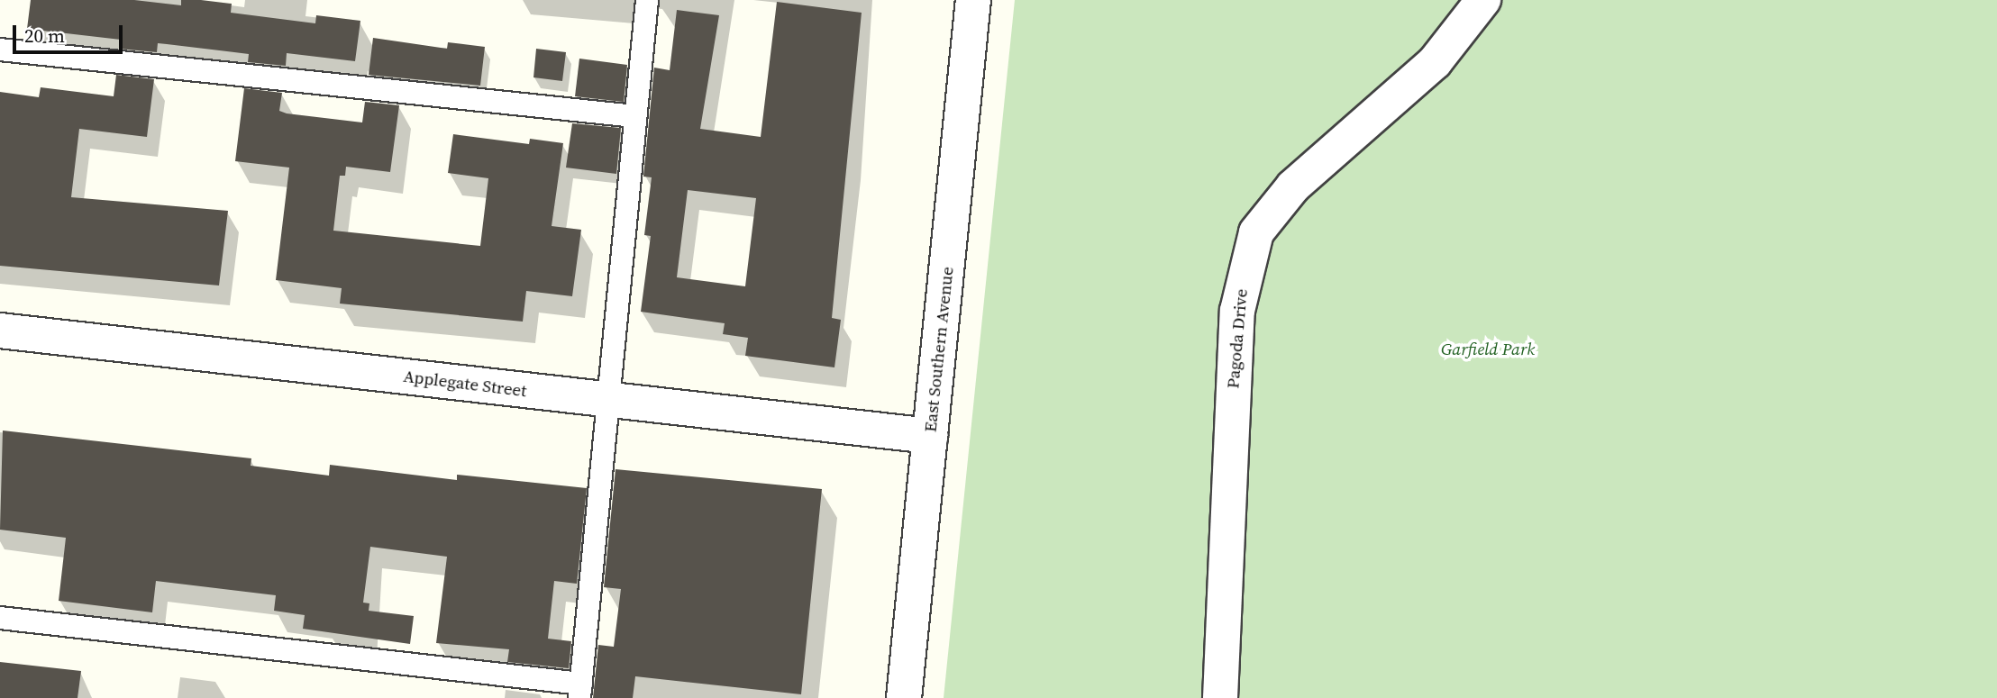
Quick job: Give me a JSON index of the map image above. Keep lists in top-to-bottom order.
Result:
{
  "streets": {
    "street": ["Pagoda Drive", "East Southern Avenue", "Applegate Street"]
  },
  "crossings": [
    ["East Southern Avenue", "Applegate Street"]
  ],
  "parks": ["Garfield Park"],
  "scale_bar": "20 m"
}
